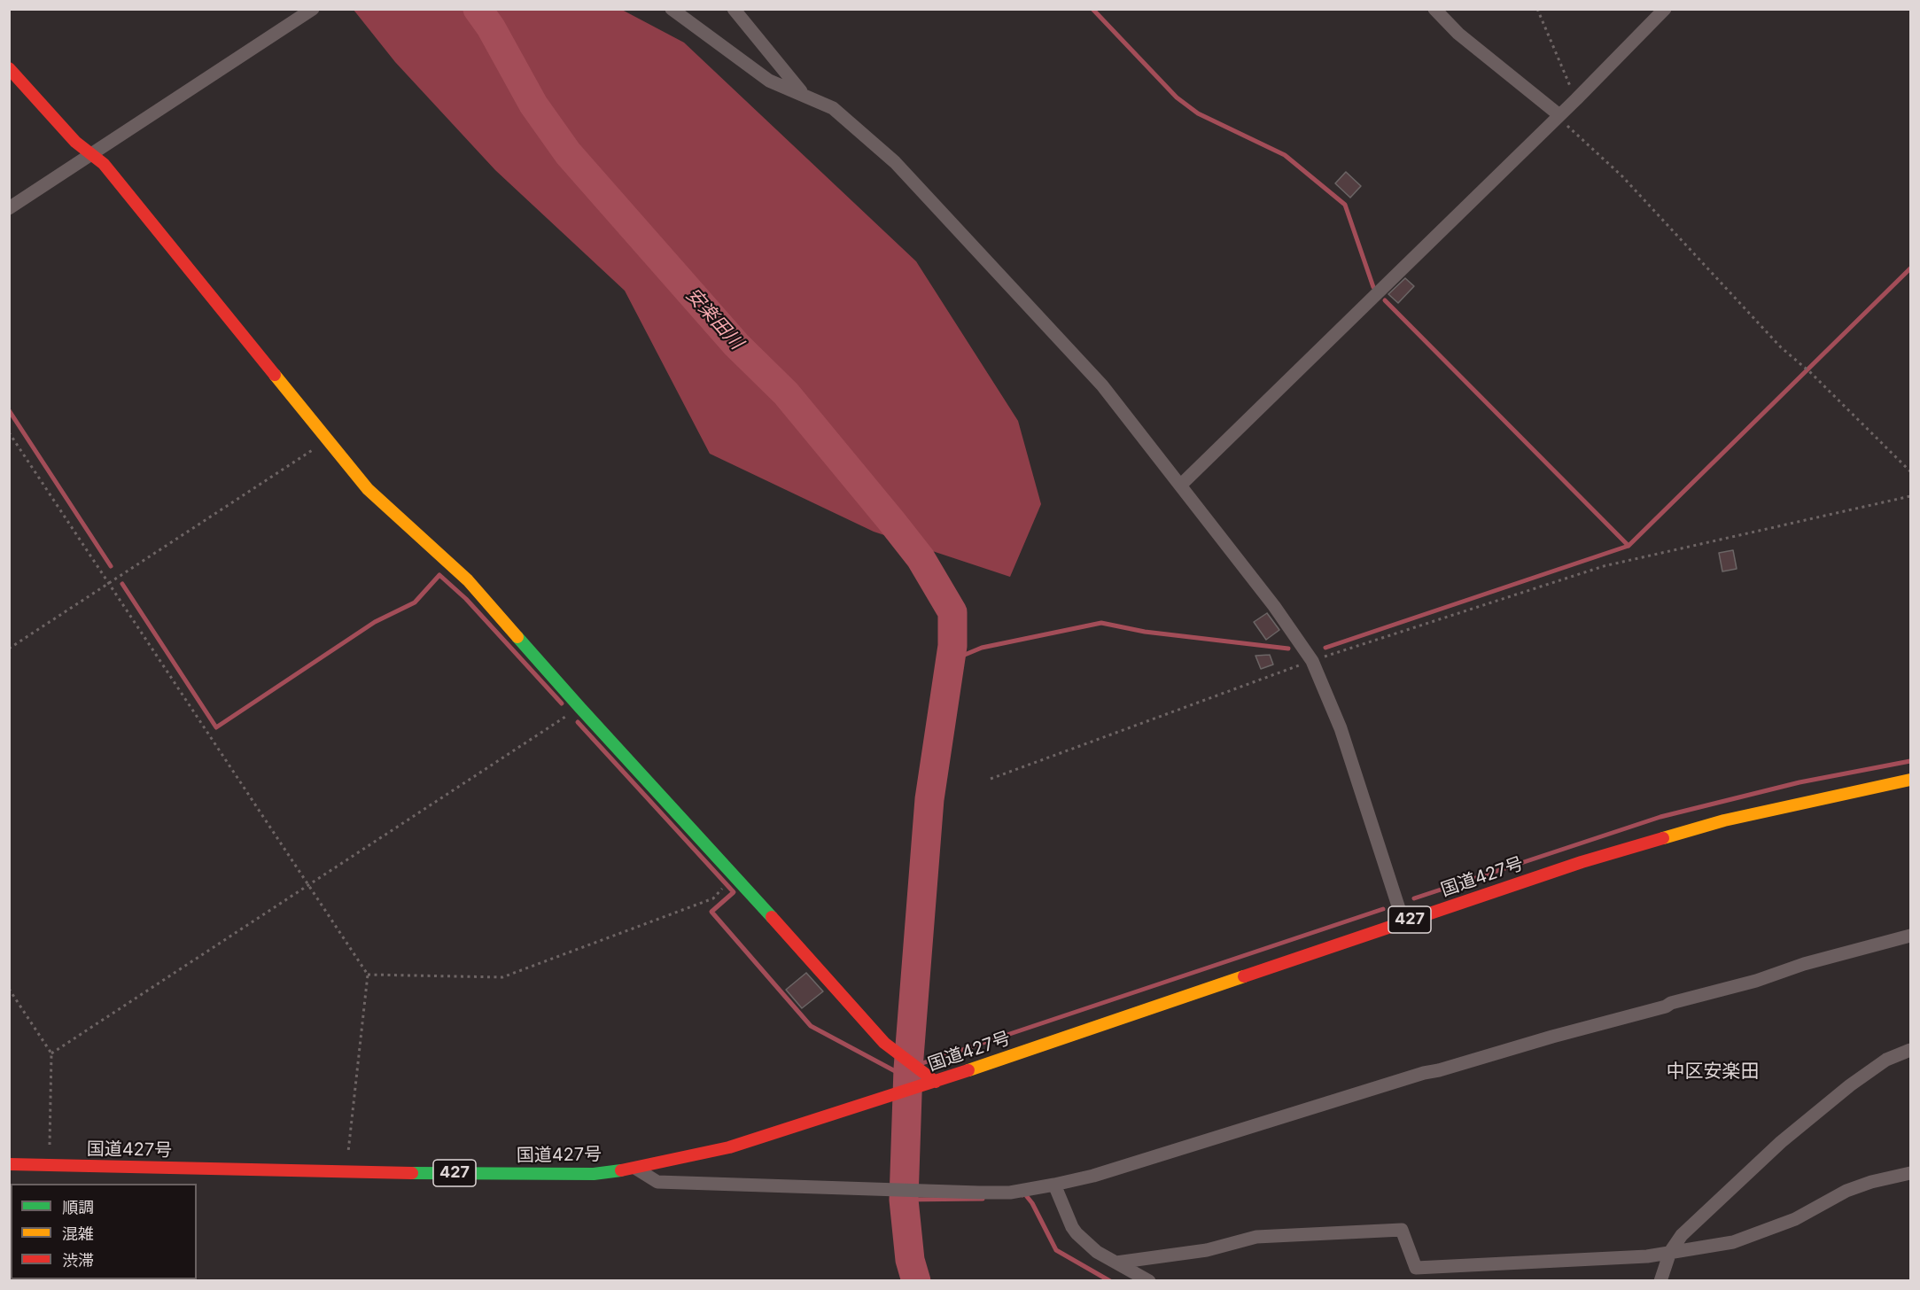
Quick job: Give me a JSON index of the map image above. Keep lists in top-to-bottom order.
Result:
{
  "streets": {
    "main road": ["国道427号", "427"]
  },
  "districts": ["中区安楽田"],
  "water": ["安楽田川"],
  "legend": ["順調", "混雑", "渋滞"]
}
